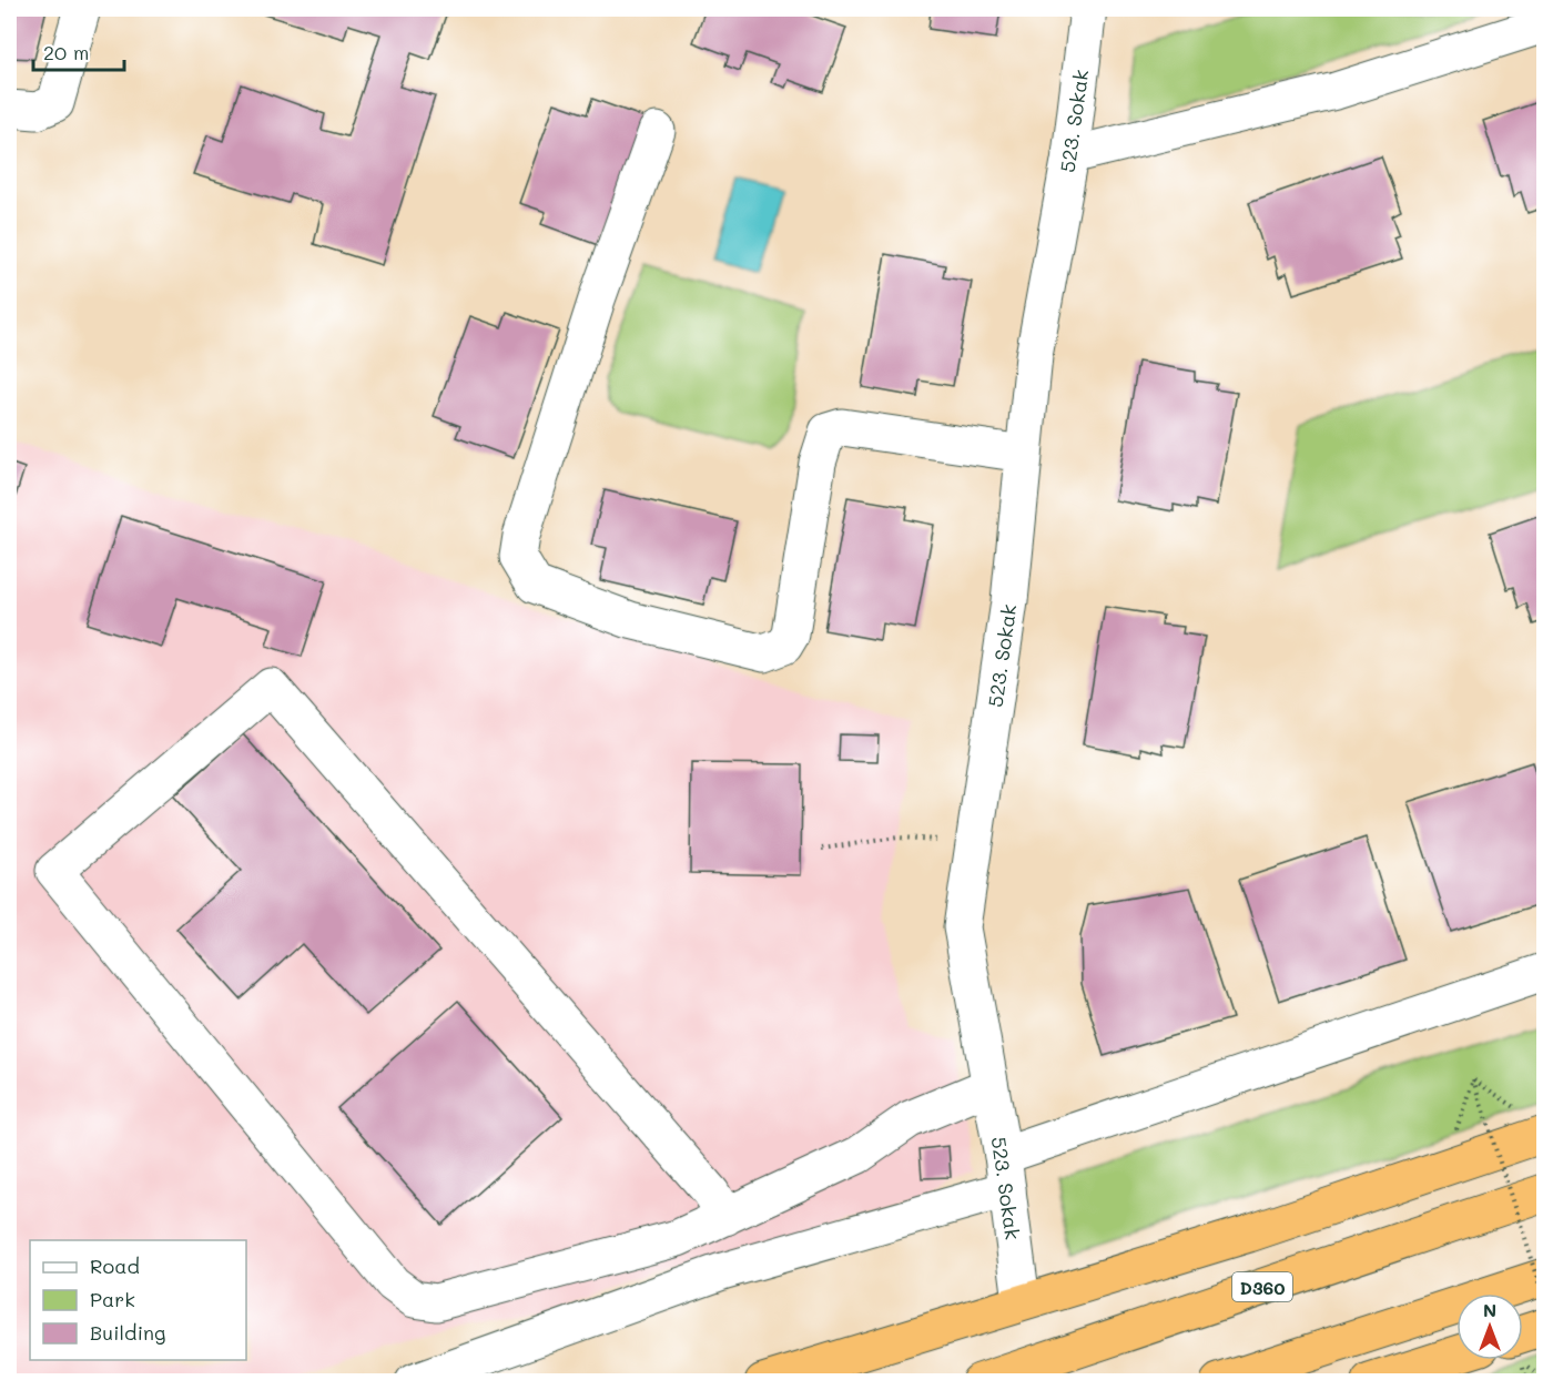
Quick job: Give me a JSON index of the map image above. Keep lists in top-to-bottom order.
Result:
{
  "streets": {
    "highway": ["D360"],
    "street": ["523. Sokak"]
  },
  "legend": ["Road", "Park", "Building"],
  "scale_bar": "20 m",
  "north": "top"
}
